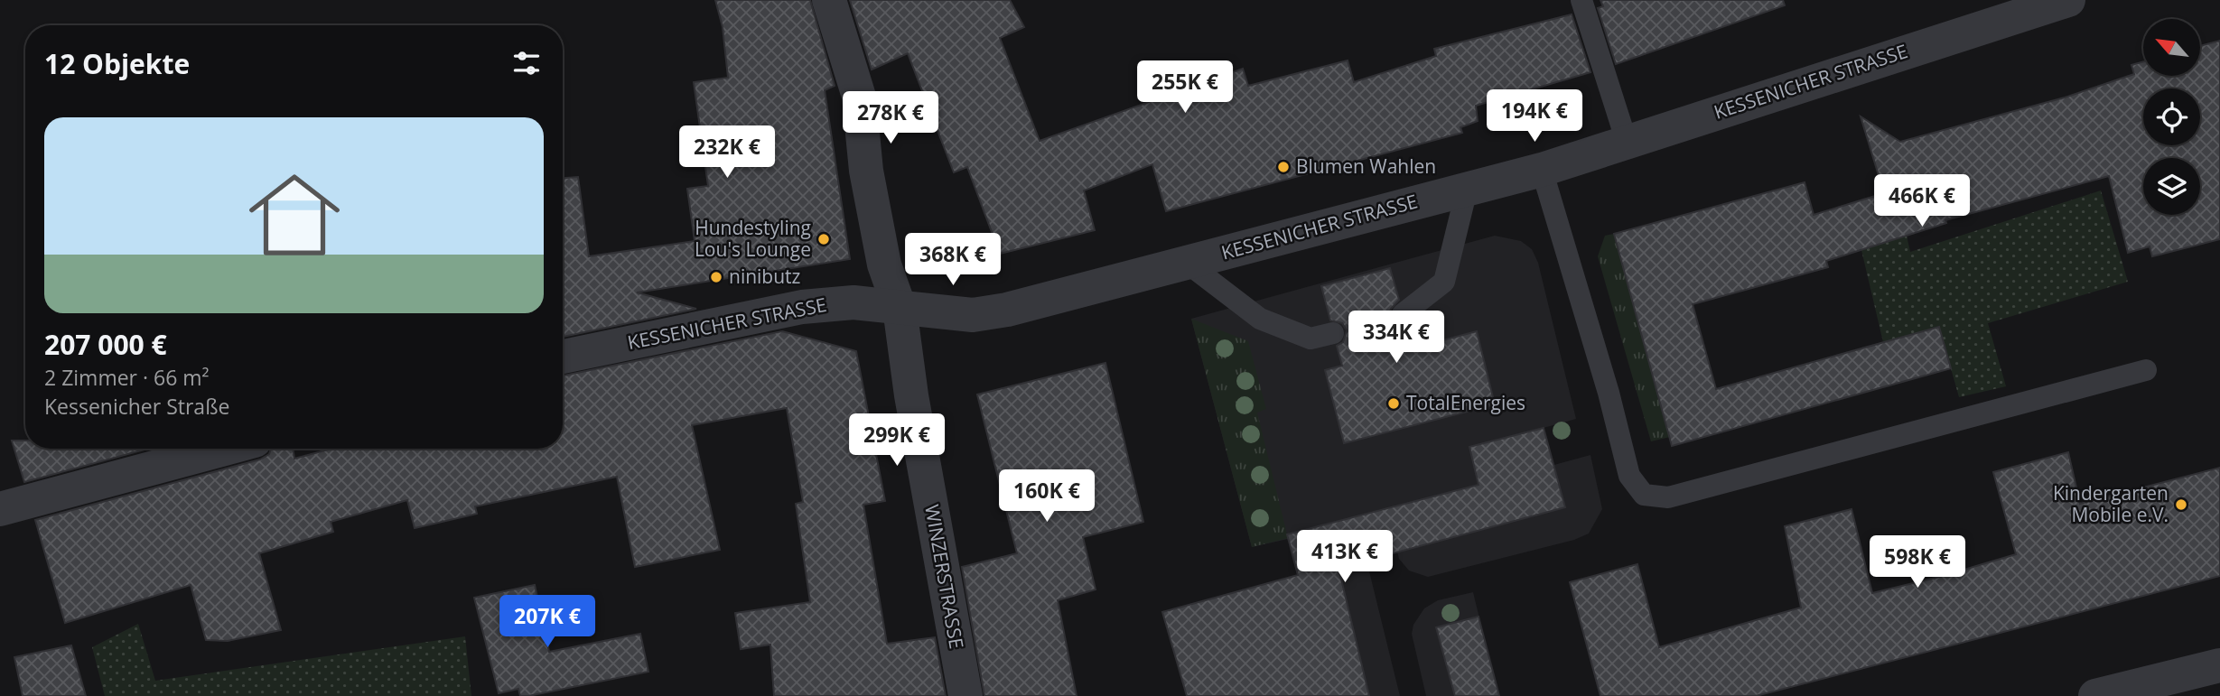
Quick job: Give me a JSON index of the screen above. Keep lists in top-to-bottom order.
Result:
{
  "streets": {
    "street": ["KESSENICHER STRASSE", "WINZERSTRASSE"]
  },
  "crossings": [
    ["KESSENICHER STRASSE", "WINZERSTRASSE"]
  ],
  "places": [
    "Blumen Wahlen",
    "Hundestyling Lou's Lounge",
    "ninibutz",
    "TotalEnergies",
    "Kindergarten Mobile e.V."
  ],
  "north": "top left",
  "page": {
    "heading": "12 Objekte",
    "price": [
      "255K €",
      "194K €",
      "278K €",
      "232K €",
      "466K €",
      "368K €",
      "334K €",
      "299K €",
      "160K €",
      "413K €",
      "598K €",
      "207K €"
    ],
    "list": [
      {
        "name": "207 000 €",
        "note": "2 Zimmer · 66 m² · Kessenicher Straße"
      }
    ]
  }
}
